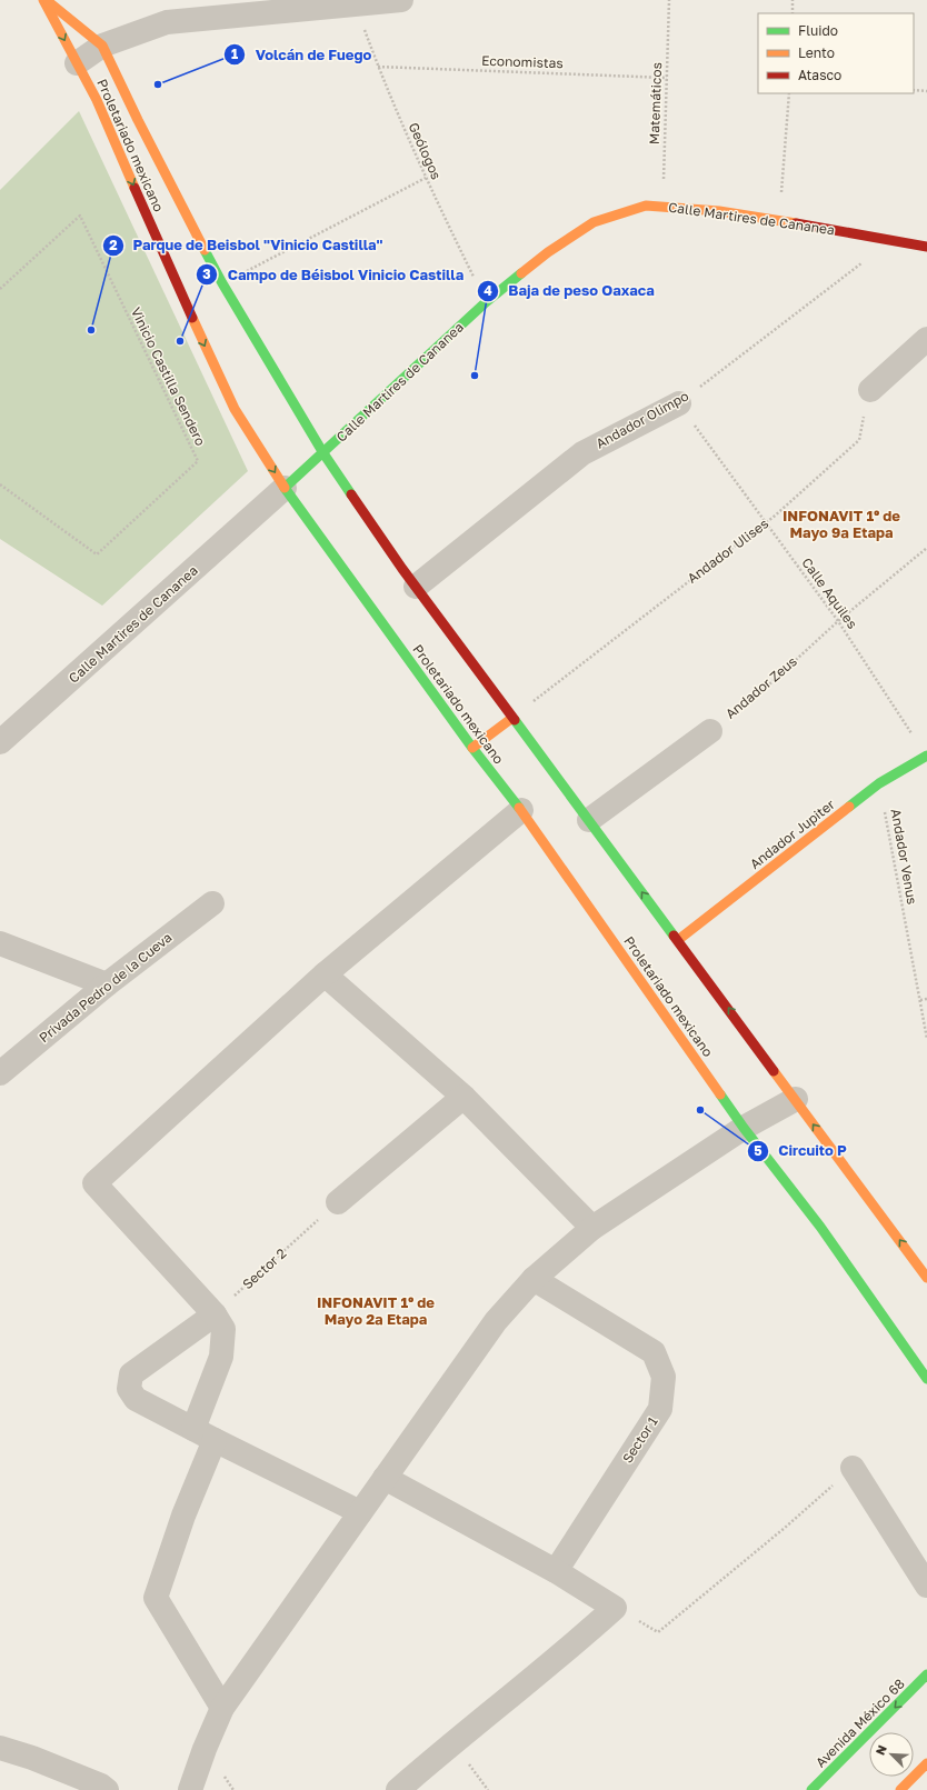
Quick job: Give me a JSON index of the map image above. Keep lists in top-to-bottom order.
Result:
{
  "streets": {
    "main road": [
      "Proletariado mexicano",
      "Calle Martires de Cananea",
      "Andador Jupiter",
      "Avenida México 68"
    ],
    "street": ["Andador Olimpo", "Privada Pedro de la Cueva", "Sector 1"],
    "path": [
      "Economistas",
      "Matemáticos",
      "Geólogos",
      "Vinicio Castilla Sendero",
      "Andador Ulises",
      "Calle Aquiles",
      "Andador Zeus",
      "Andador Venus",
      "Sector 2"
    ]
  },
  "crossings": [
    ["Economistas", "Matemáticos"],
    ["Economistas", "Geólogos"],
    ["Matemáticos", "Calle Martires de Cananea"],
    ["Proletariado mexicano", "Calle Martires de Cananea"],
    ["Proletariado mexicano", "Andador Olimpo"],
    ["Proletariado mexicano", "Andador Ulises"],
    ["Proletariado mexicano", "Andador Jupiter"],
    ["Geólogos", "Calle Martires de Cananea"],
    ["Calle Martires de Cananea", "Andador Olimpo"],
    ["Andador Olimpo", "Calle Aquiles"],
    ["Andador Ulises", "Calle Aquiles"],
    ["Calle Aquiles", "Andador Zeus"],
    ["Calle Aquiles", "Andador Jupiter"],
    ["Andador Jupiter", "Andador Venus"]
  ],
  "one_way": ["Avenida México 68"],
  "districts": ["INFONAVIT 1º de Mayo 9ª Etapa", "INFONAVIT 1º de Mayo 2ª Etapa"],
  "places": [
    "Volcán de Fuego",
    "Parque de Beisbol \"Vinicio Castilla\"",
    "Campo de Béisbol Vinicio Castilla",
    "Baja de peso Oaxaca",
    "Circuito P"
  ],
  "legend": ["Fluido", "Lento", "Atasco"],
  "north": "top left"
}
